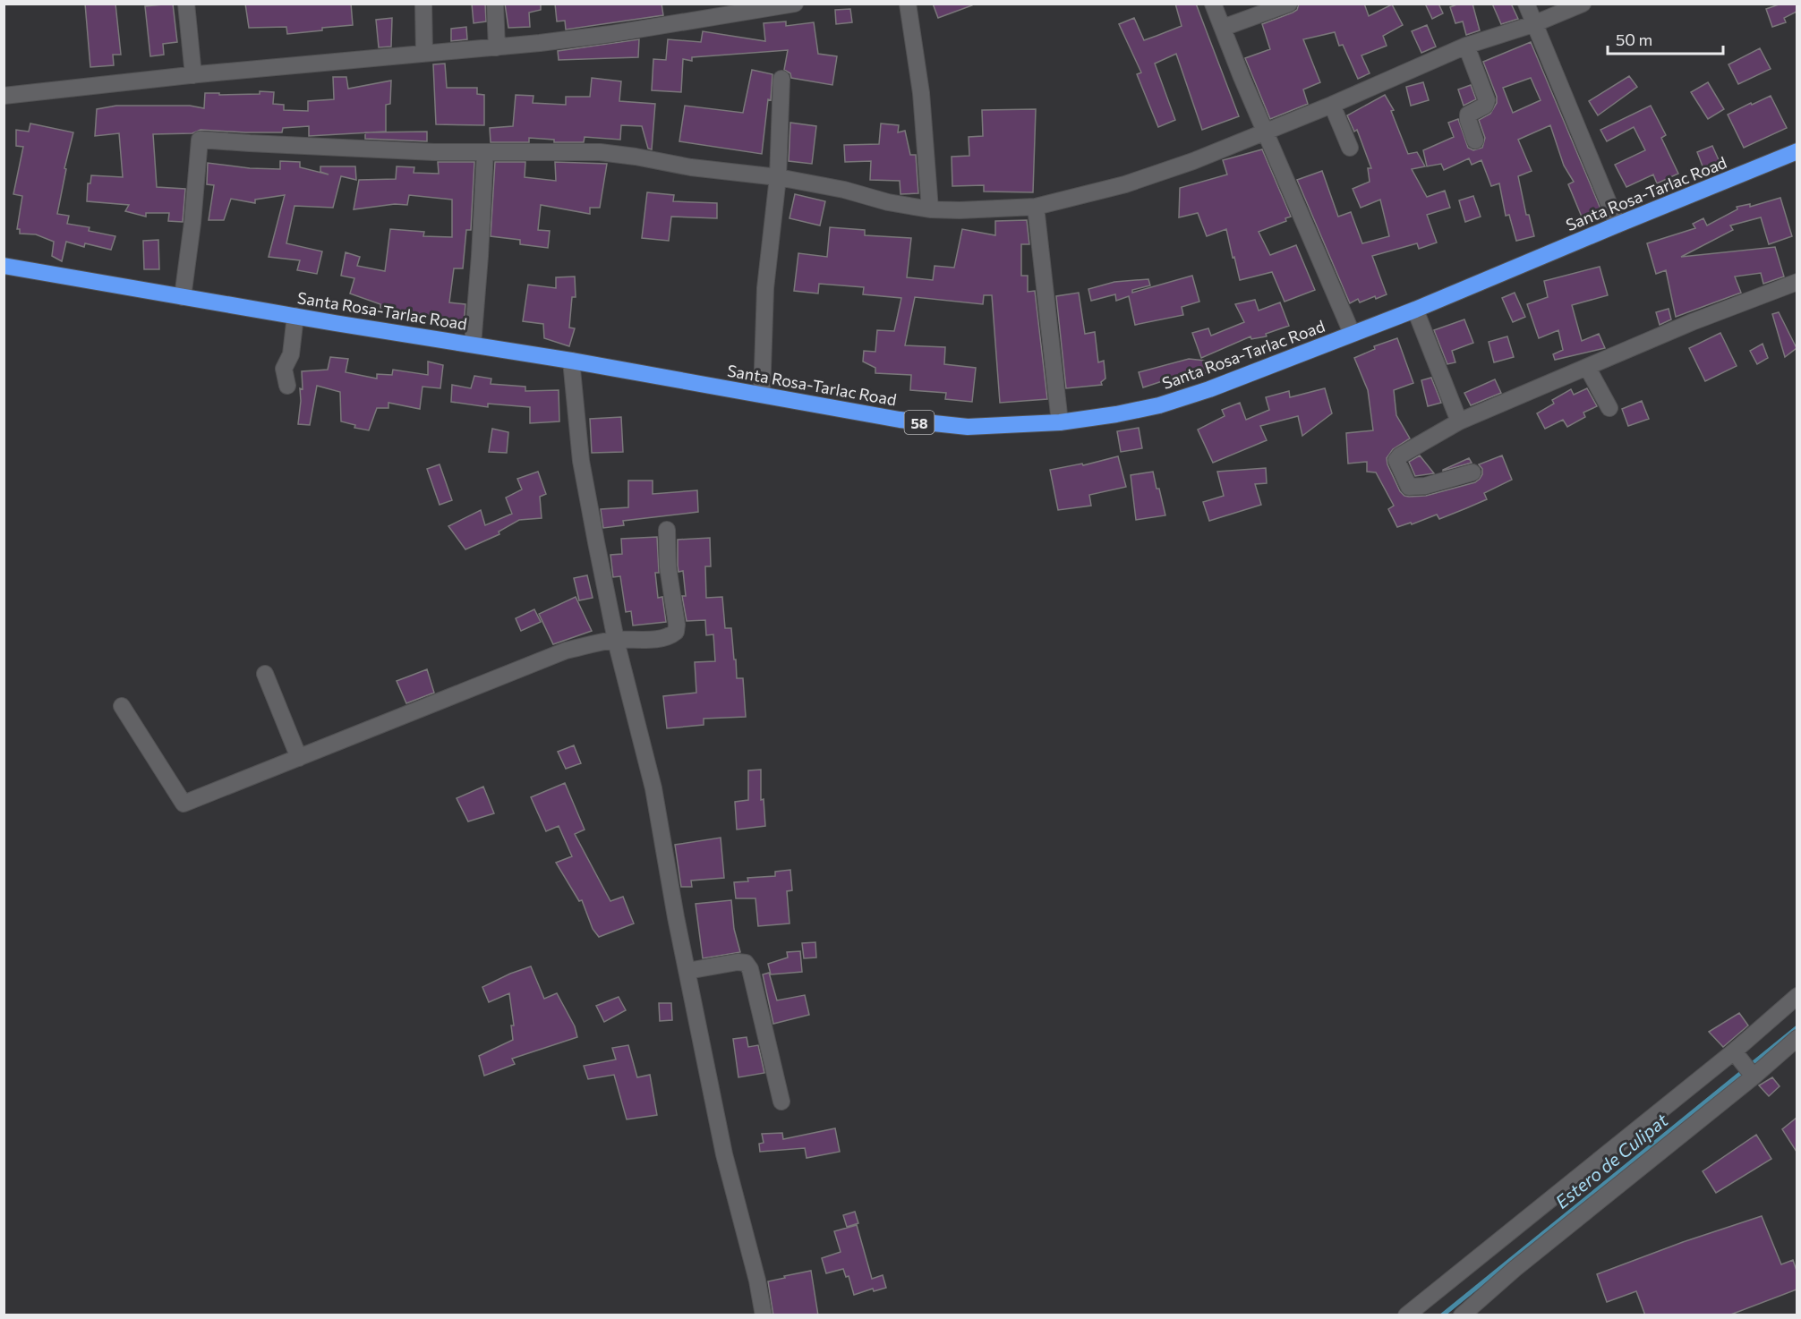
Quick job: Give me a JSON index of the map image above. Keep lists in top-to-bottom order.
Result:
{
  "streets": {
    "highway": ["Santa Rosa-Tarlac Road", "58"]
  },
  "water": ["Estero de Culipat"],
  "scale_bar": "50 m"
}
